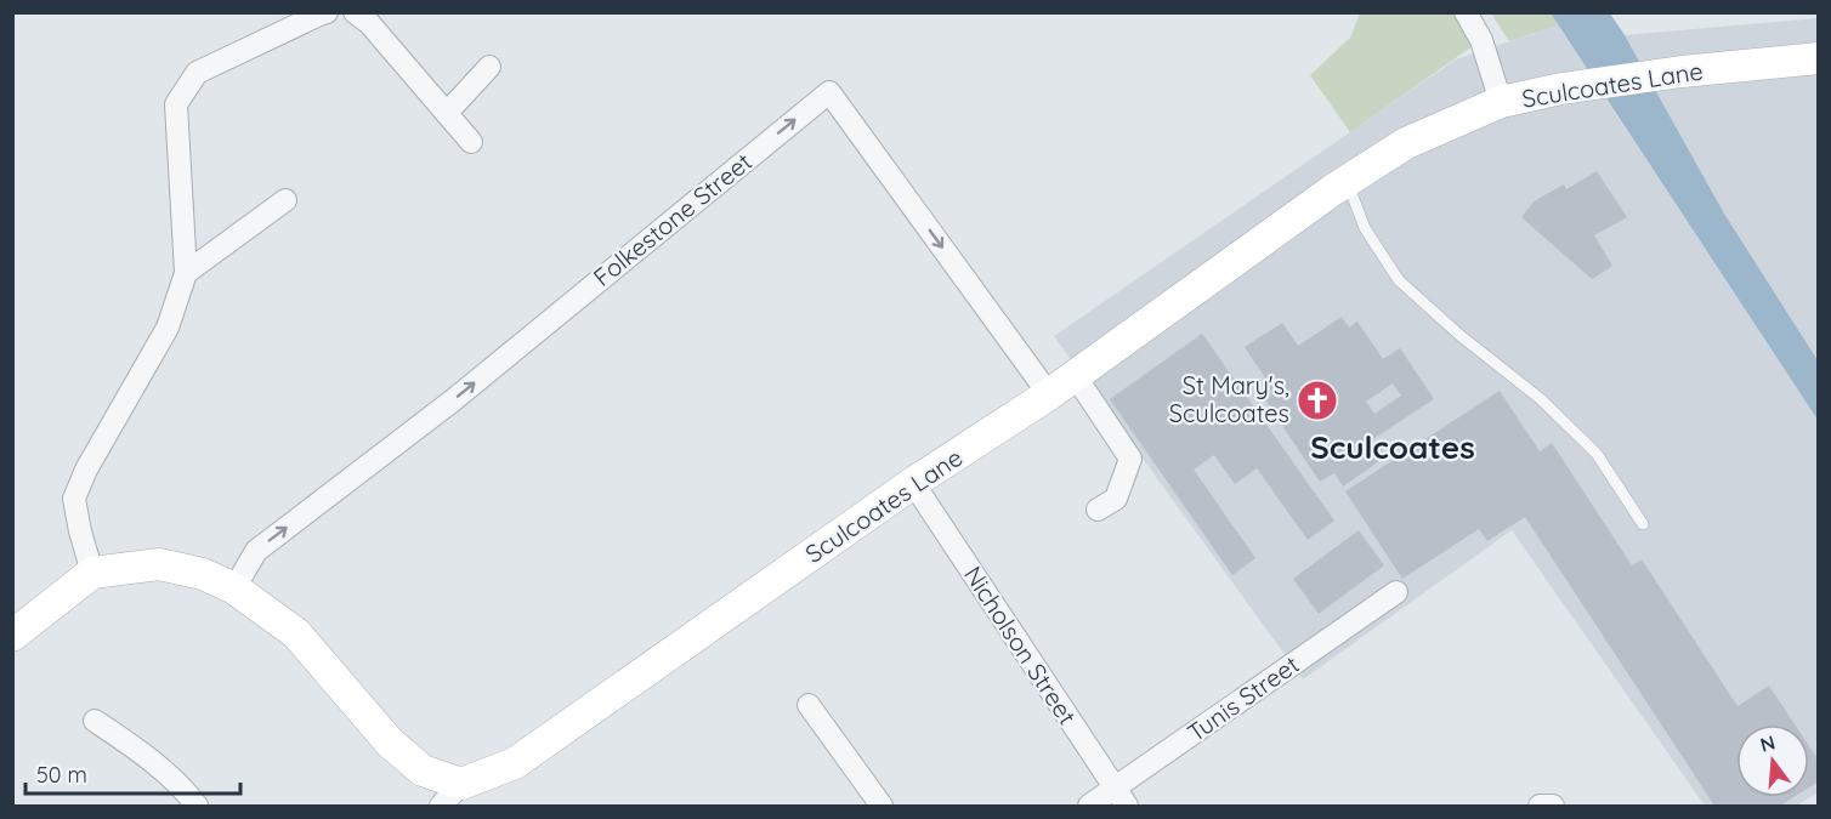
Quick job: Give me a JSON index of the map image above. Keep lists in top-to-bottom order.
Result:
{
  "streets": {
    "street": [
      "Sculcoates Lane",
      "Folkestone Street",
      "Nicholson Street",
      "Tunis Street"
    ]
  },
  "crossings": [
    ["Sculcoates Lane", "Folkestone Street"],
    ["Sculcoates Lane", "Nicholson Street"],
    ["Nicholson Street", "Tunis Street"]
  ],
  "districts": ["Sculcoates"],
  "places": {
    "church": ["St Mary's, Sculcoates"]
  },
  "scale_bar": "50 m",
  "north": "top"
}
